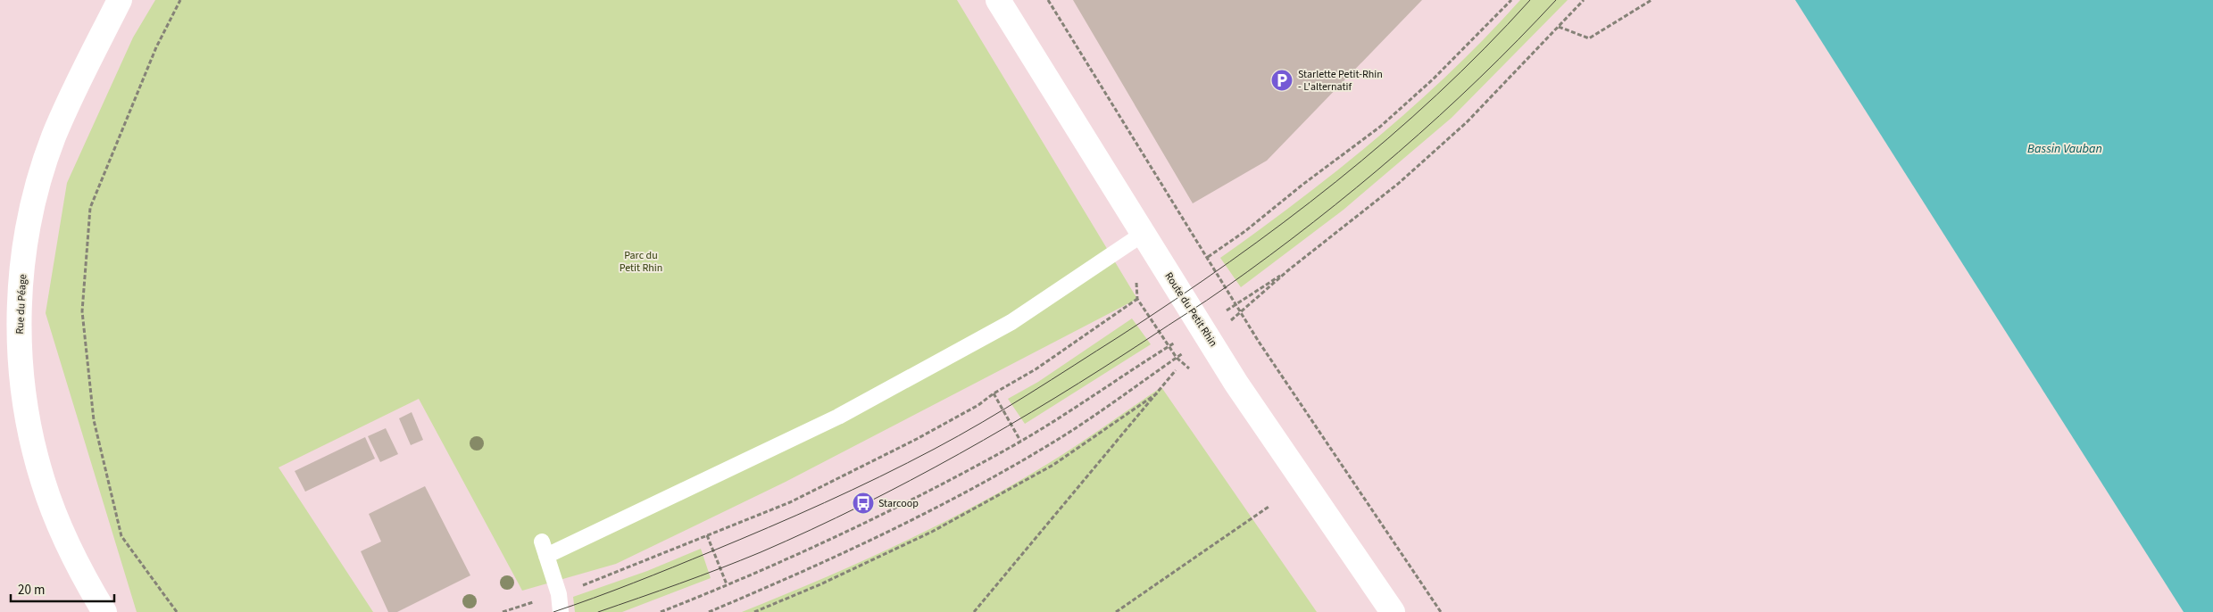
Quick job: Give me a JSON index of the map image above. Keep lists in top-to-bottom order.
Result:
{
  "streets": {
    "street": ["Rue du Péage", "Route du Petit Rhin"]
  },
  "water": ["Bassin Vauban"],
  "parks": ["Parc du Petit Rhin"],
  "places": {
    "parking": ["Starlette Petit-Rhin - L'alternatif"],
    "bus stop": ["Starcoop"]
  },
  "scale_bar": "20 m"
}
